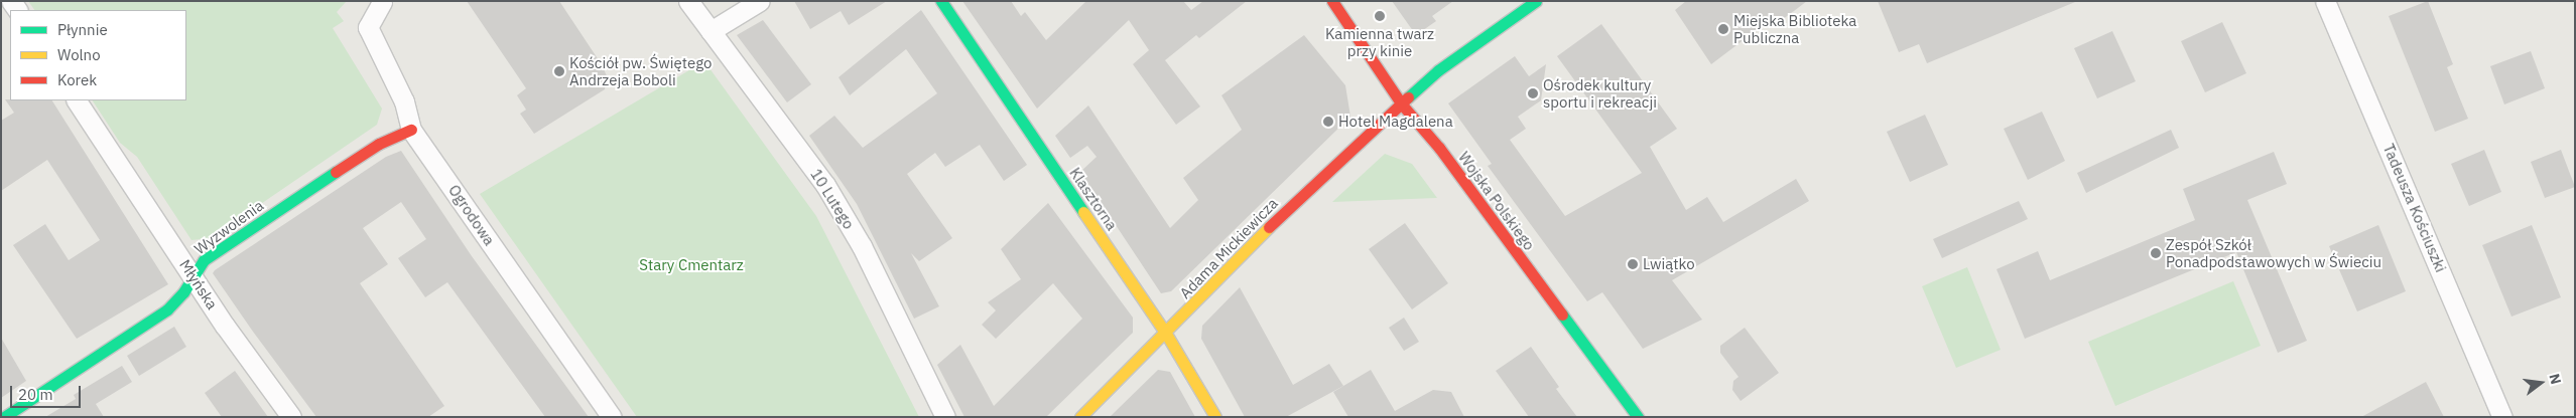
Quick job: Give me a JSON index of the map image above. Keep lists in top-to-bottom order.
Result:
{
  "streets": {
    "street": [
      "10 Lutego",
      "Klasztorna",
      "Wojska Polskiego",
      "Tadeusza Kościuszki",
      "Ogrodowa",
      "Wyzwolenia",
      "Adama Mickiewicza",
      "Młyńska"
    ]
  },
  "crossings": [
    ["Klasztorna", "Adama Mickiewicza"],
    ["Wojska Polskiego", "Adama Mickiewicza"],
    ["Ogrodowa", "Wyzwolenia"],
    ["Wyzwolenia", "Młyńska"]
  ],
  "parks": ["Stary Cmentarz"],
  "places": [
    "Kamienna twarz przy kinie",
    "Miejska Biblioteka Publiczna",
    "Kościół pw. Świętego Andrzeja Boboli",
    "Ośrodek kultury sportu i rekreacji",
    "Hotel Magdalena",
    "Zespół Szkół Ponadpodstawowych w Świeciu",
    "Lwiątko"
  ],
  "legend": ["Płynnie", "Wolno", "Korek"],
  "scale_bar": "20 m",
  "north": "right"
}
